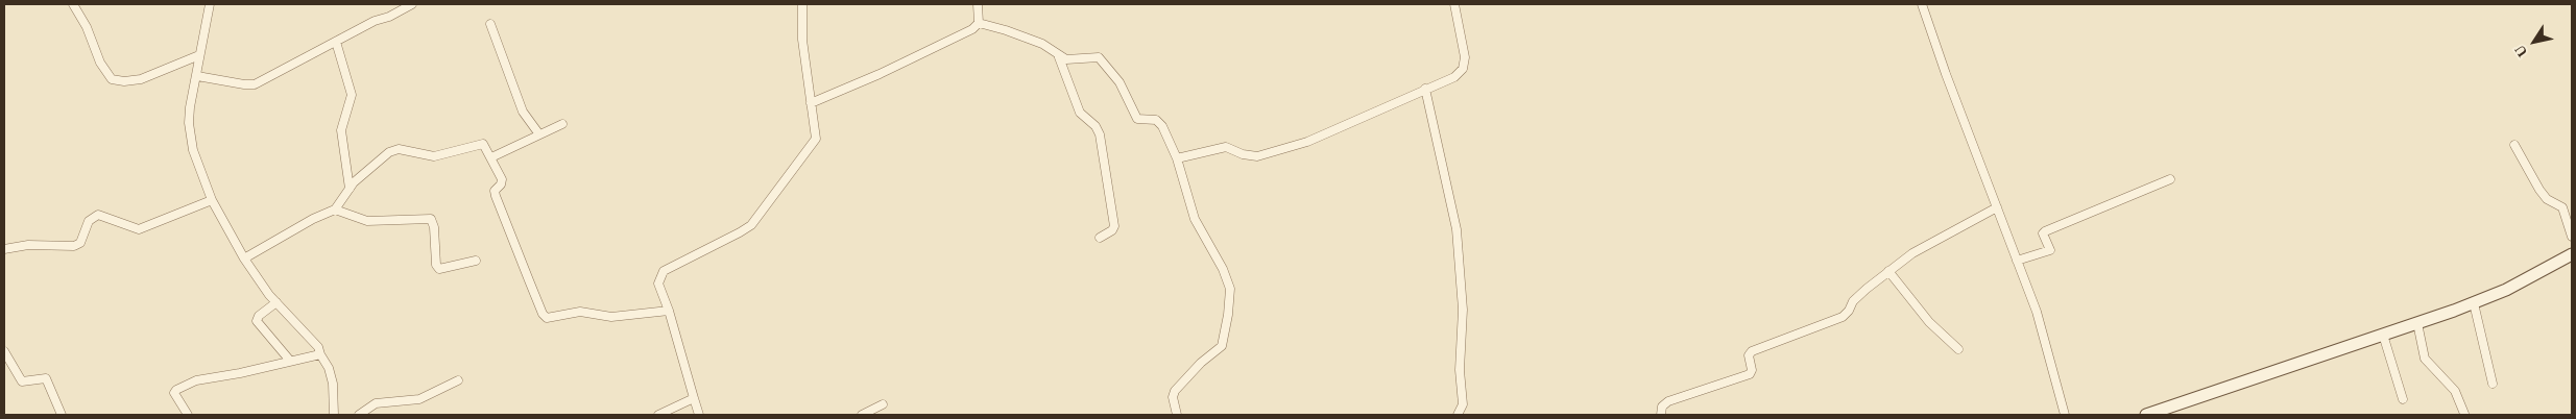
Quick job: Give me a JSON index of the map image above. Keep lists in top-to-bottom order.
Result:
{
  "north": "bottom left"
}
